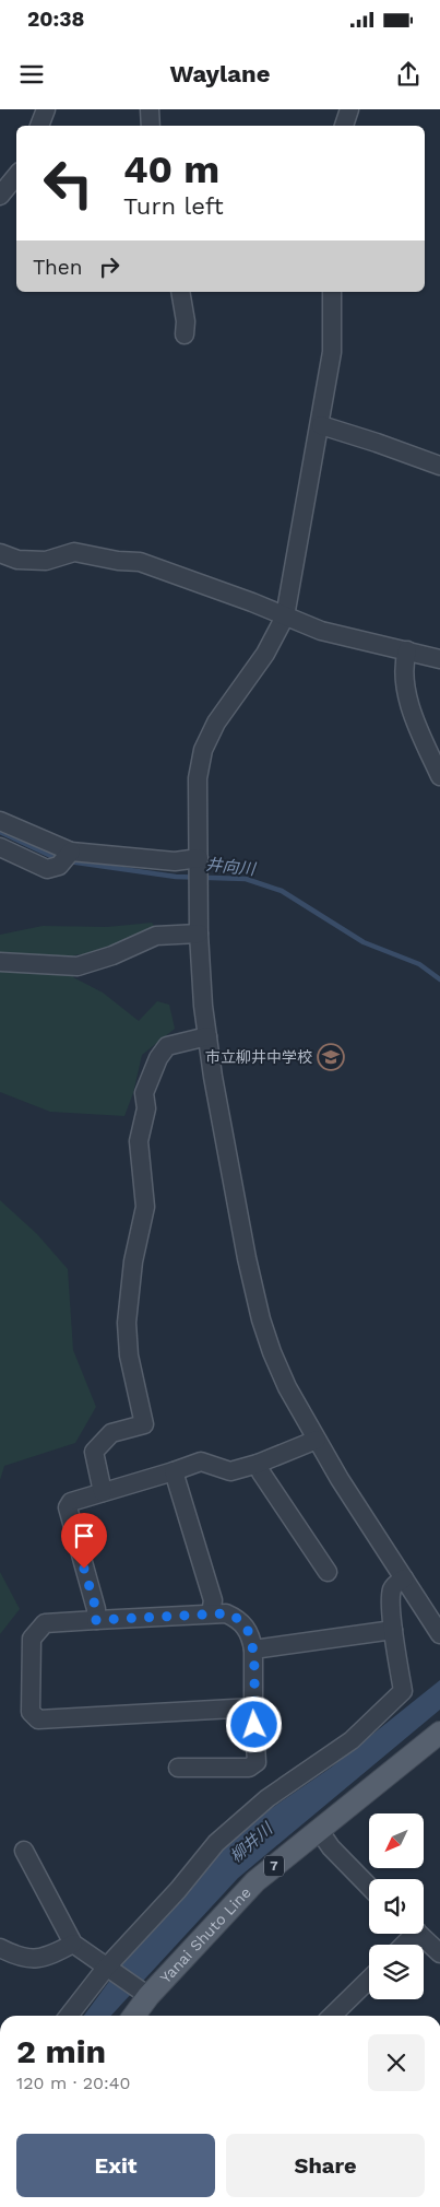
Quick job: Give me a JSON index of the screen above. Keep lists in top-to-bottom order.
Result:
{
  "streets": {
    "main road": ["7", "Yanai Shuto Line"]
  },
  "water": ["井向川", "柳井川"],
  "places": {
    "school or university": ["市立柳井中学校"]
  },
  "north": "bottom left",
  "page": {
    "status": "20:38",
    "header": "Waylane",
    "turn": ["40 m", "Turn left"],
    "then": "Then",
    "heading": ["2 min", "120 m · 20:40"],
    "buttons": ["Exit", "Share"]
  }
}
